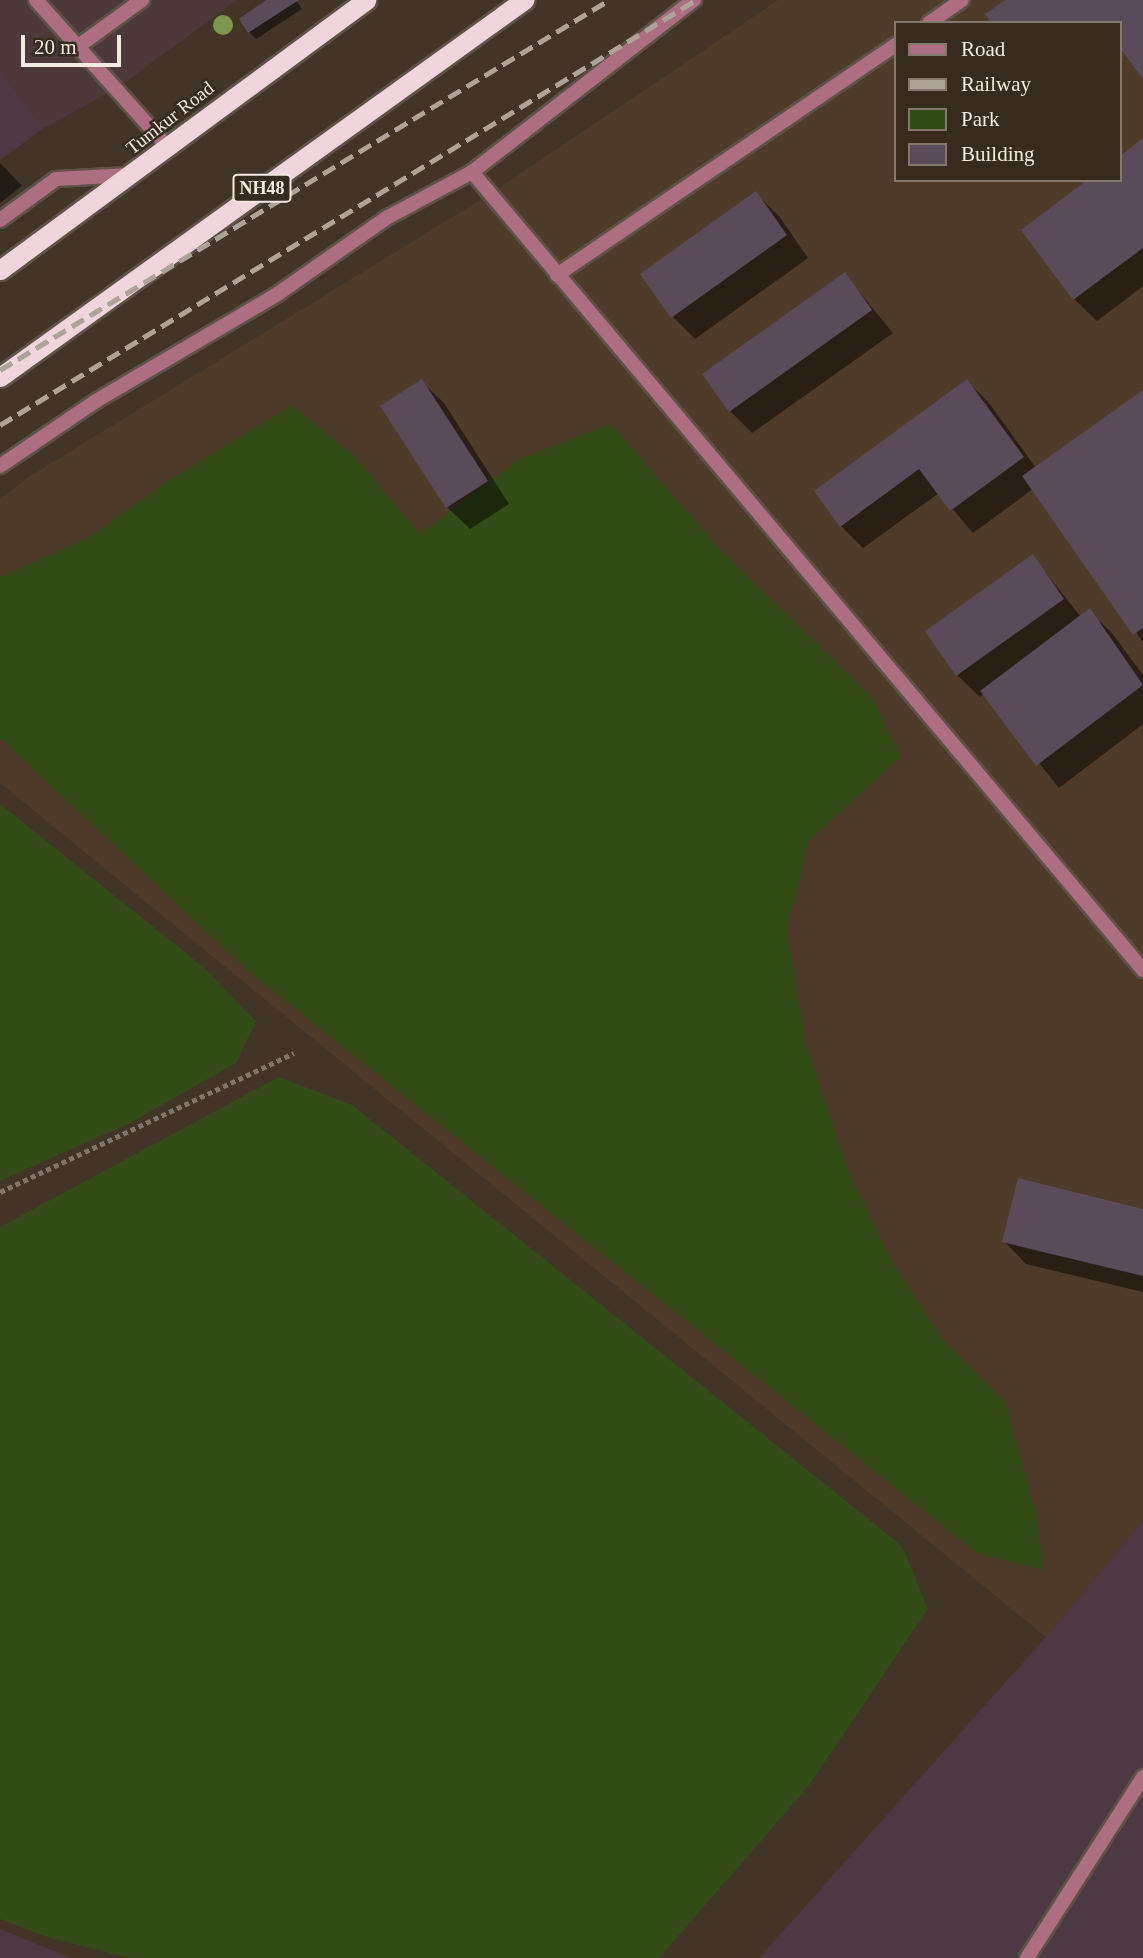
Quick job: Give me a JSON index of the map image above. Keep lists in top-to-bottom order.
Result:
{
  "streets": {
    "highway": ["Tumkur Road", "NH48"]
  },
  "legend": [
    "Road",
    "Railway",
    "Park",
    "Building"
  ],
  "scale_bar": "20 m"
}
